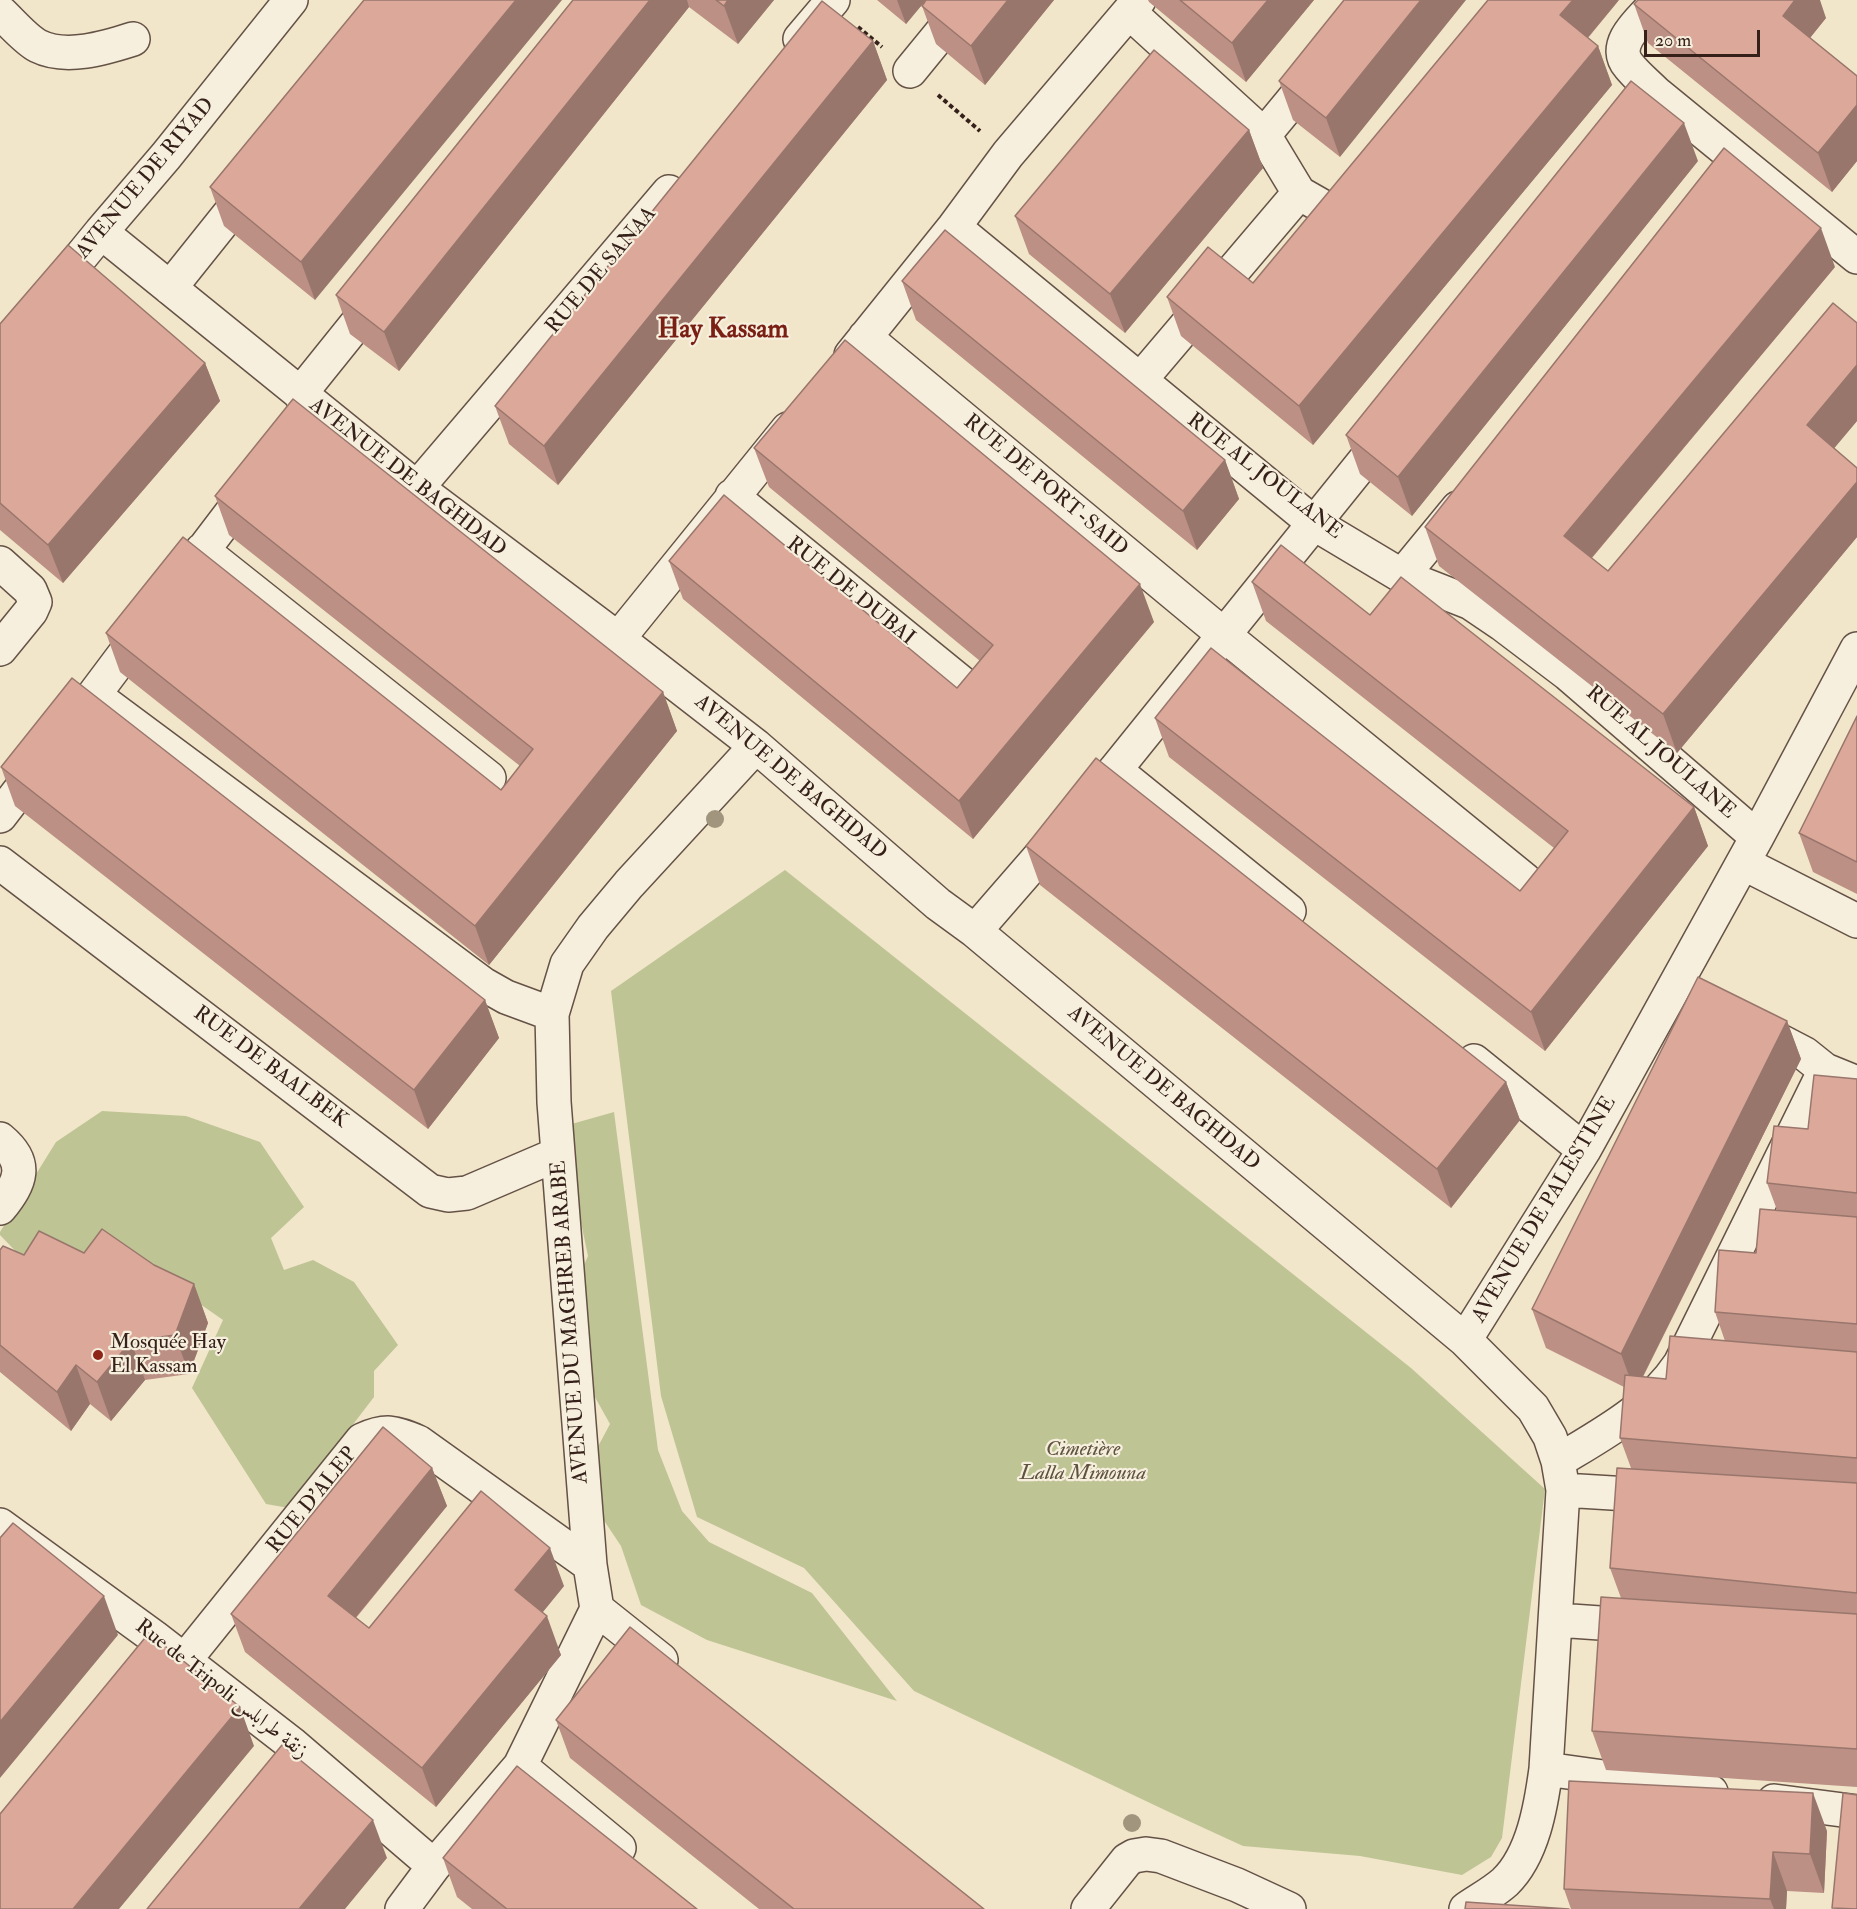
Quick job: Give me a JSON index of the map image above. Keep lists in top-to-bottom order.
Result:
{
  "streets": {
    "street": [
      "AVENUE DE RIYAD",
      "RUE DE SANAA",
      "RUE AL JOULANE",
      "AVENUE DE BAGHDAD",
      "RUE DE PORT-SAID",
      "RUE DE DUBAI",
      "RUE DE BAALBEK",
      "AVENUE DE PALESTINE",
      "AVENUE DU MAGHREB ARABE",
      "RUE D'ALEP",
      "Rue de Tripoli زنقة طرابلس"
    ]
  },
  "crossings": [
    ["AVENUE DE RIYAD", "AVENUE DE BAGHDAD"],
    ["RUE DE SANAA", "AVENUE DE BAGHDAD"],
    ["RUE AL JOULANE", "AVENUE DE PALESTINE"],
    ["AVENUE DE BAGHDAD", "AVENUE DE PALESTINE"],
    ["AVENUE DE BAGHDAD", "AVENUE DU MAGHREB ARABE"],
    ["RUE DE BAALBEK", "AVENUE DU MAGHREB ARABE"],
    ["AVENUE DU MAGHREB ARABE", "RUE D'ALEP"],
    ["RUE D'ALEP", "Rue de Tripoli زنقة طرابلس"]
  ],
  "districts": ["Hay Kassam"],
  "parks": ["Cimetière Lalla Mimouna"],
  "places": ["Mosquée Hay El Kassam"],
  "scale_bar": "20 m"
}
